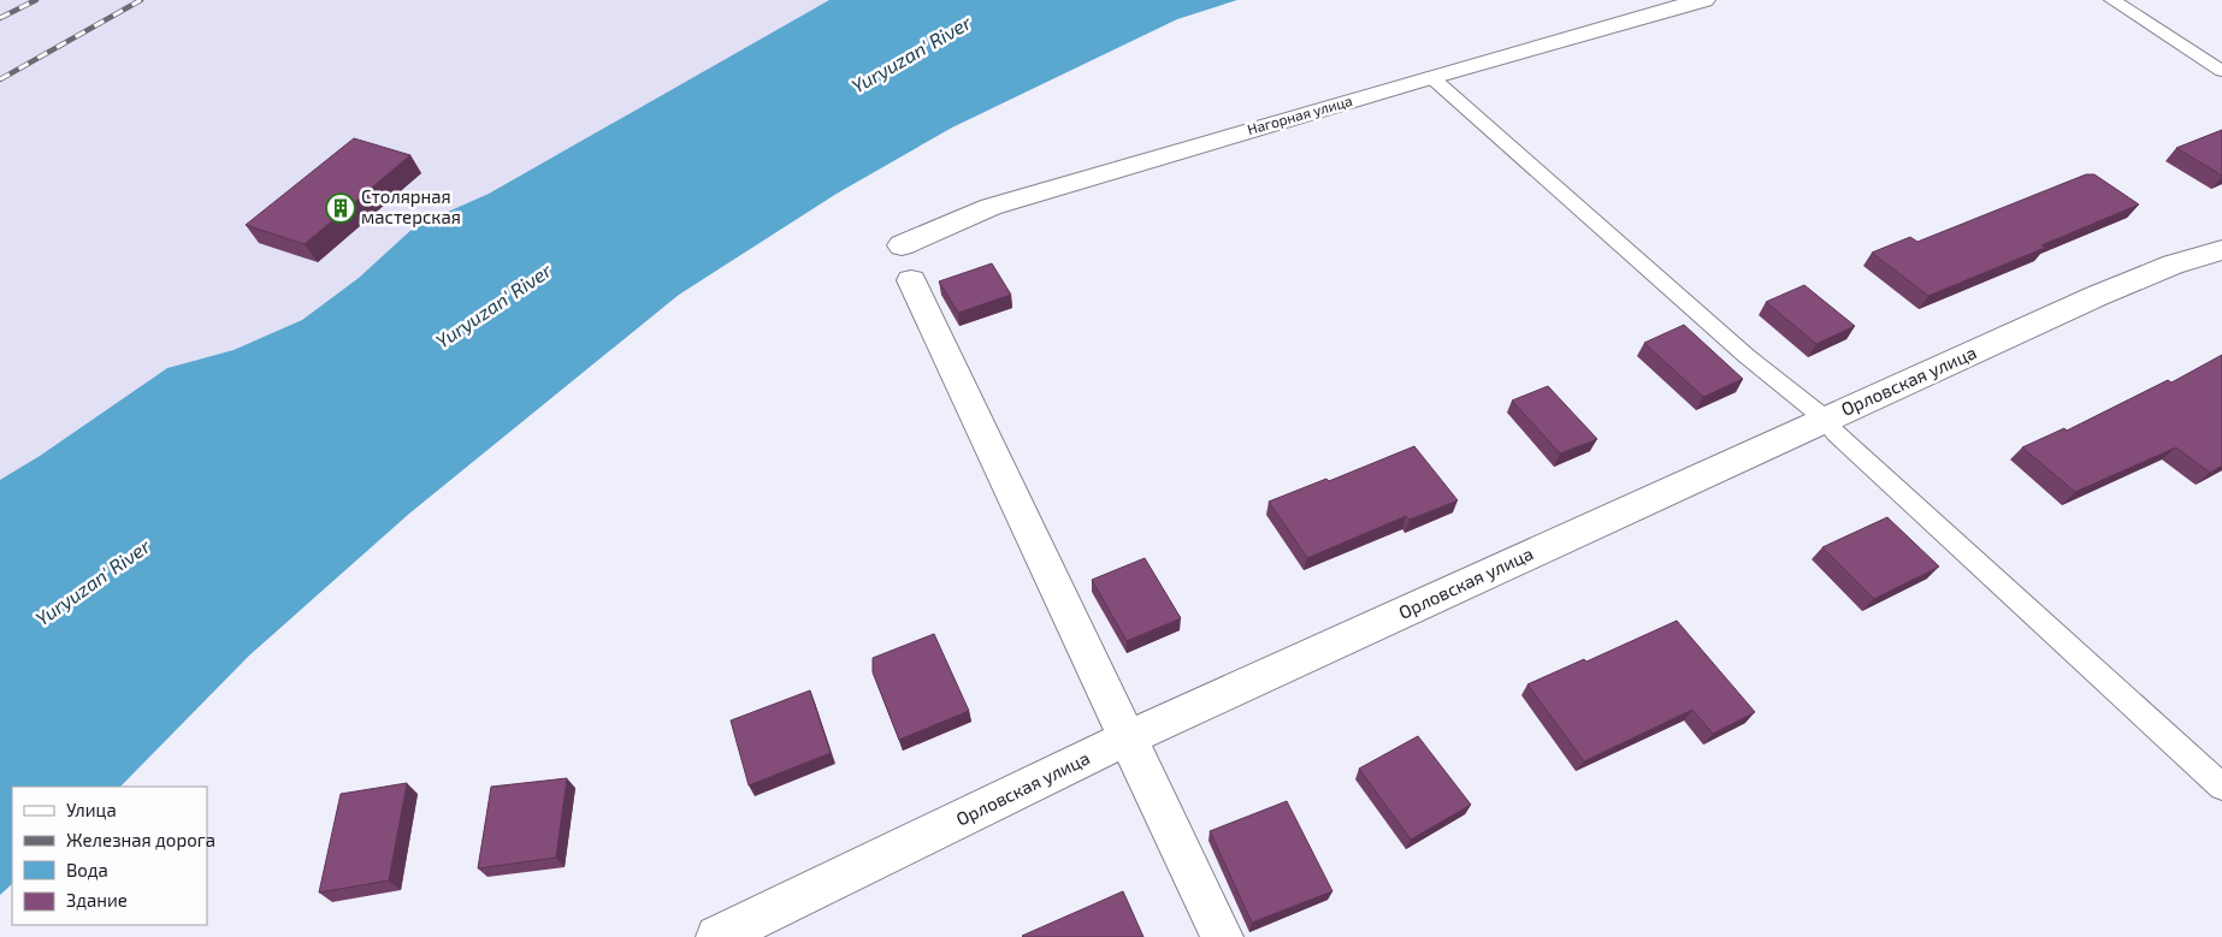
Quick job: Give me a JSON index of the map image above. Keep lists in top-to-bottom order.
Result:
{
  "streets": {
    "street": ["Нагорная улица", "Орловская улица"]
  },
  "water": ["Yuryuzan' River"],
  "places": {
    "building": ["Столярная мастерская"]
  },
  "legend": [
    "Улица",
    "Железная дорога",
    "Вода",
    "Здание"
  ]
}
